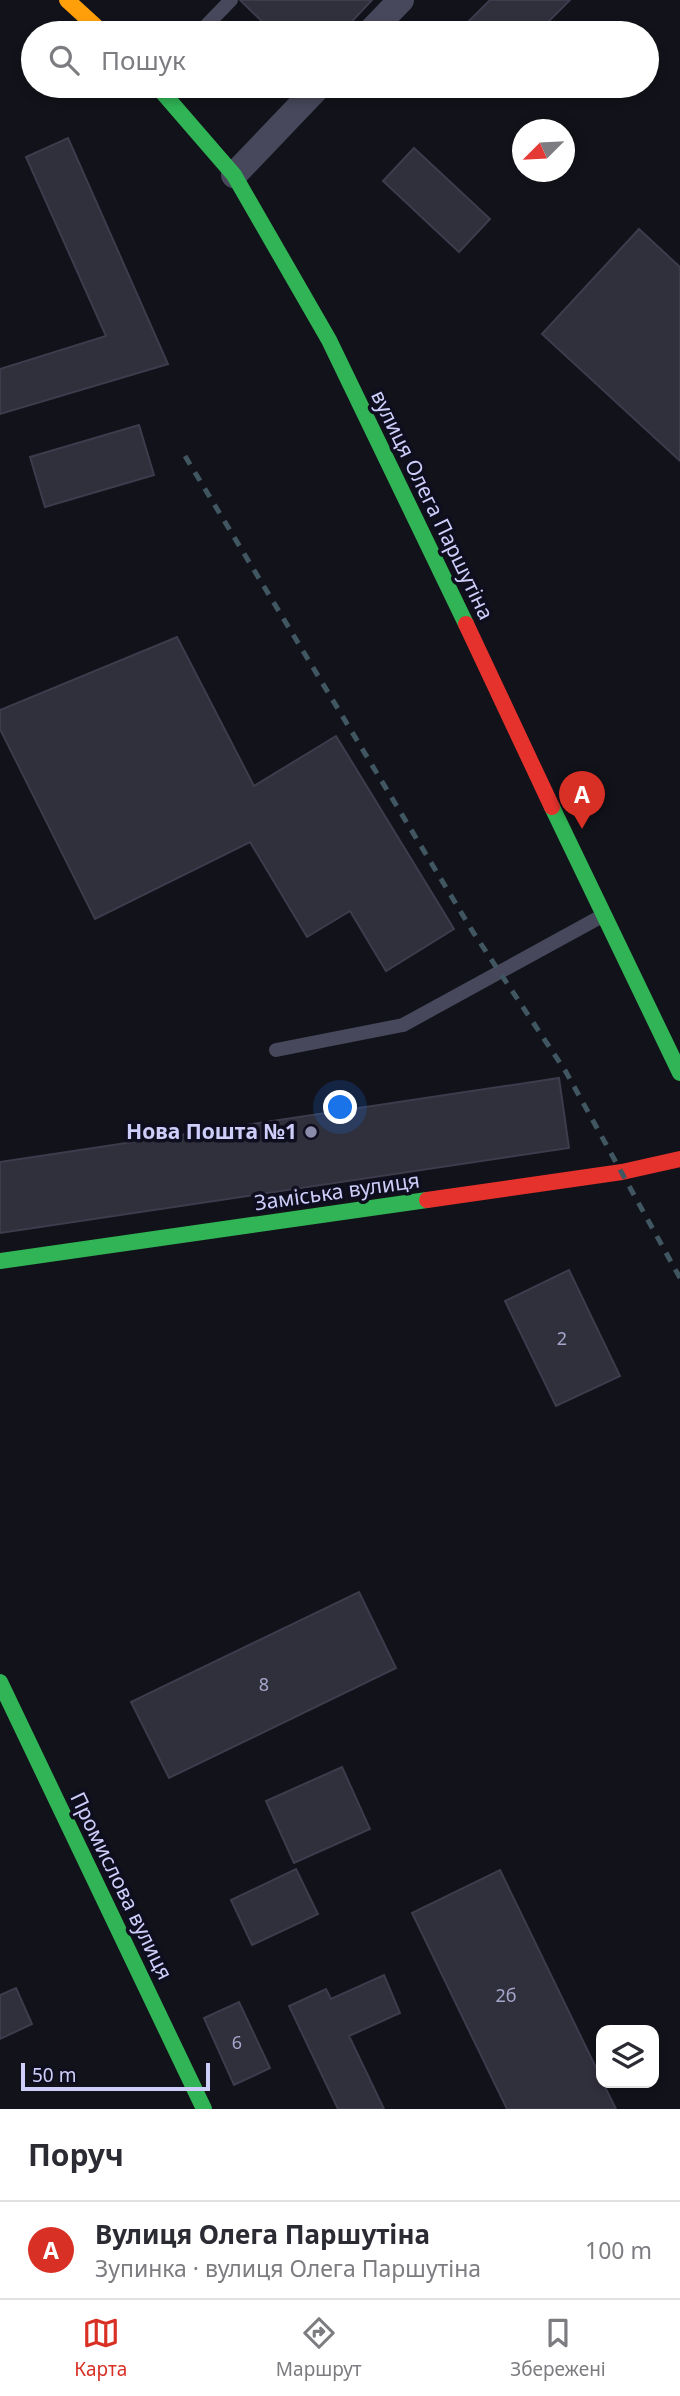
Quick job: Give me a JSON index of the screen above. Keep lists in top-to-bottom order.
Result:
{
  "streets": {
    "street": ["вулиця Олега Паршутіна", "Заміська вулиця", "Промислова вулиця"]
  },
  "places": ["Нова Пошта №1"],
  "house_numbers": [
    "2",
    "8",
    "2б",
    "6"
  ],
  "scale_bar": "50 m",
  "north": "bottom left",
  "page": {
    "search": "Пошук",
    "pins": "A",
    "scale": "50 m",
    "heading": "Поруч",
    "list": [
      {
        "mark": "A",
        "name": "Вулиця Олега Паршутіна",
        "note": "Зупинка · вулиця Олега Паршутіна",
        "value": "100 m"
      }
    ],
    "nav": ["Карта", "Маршрут", "Збережені"]
  }
}
